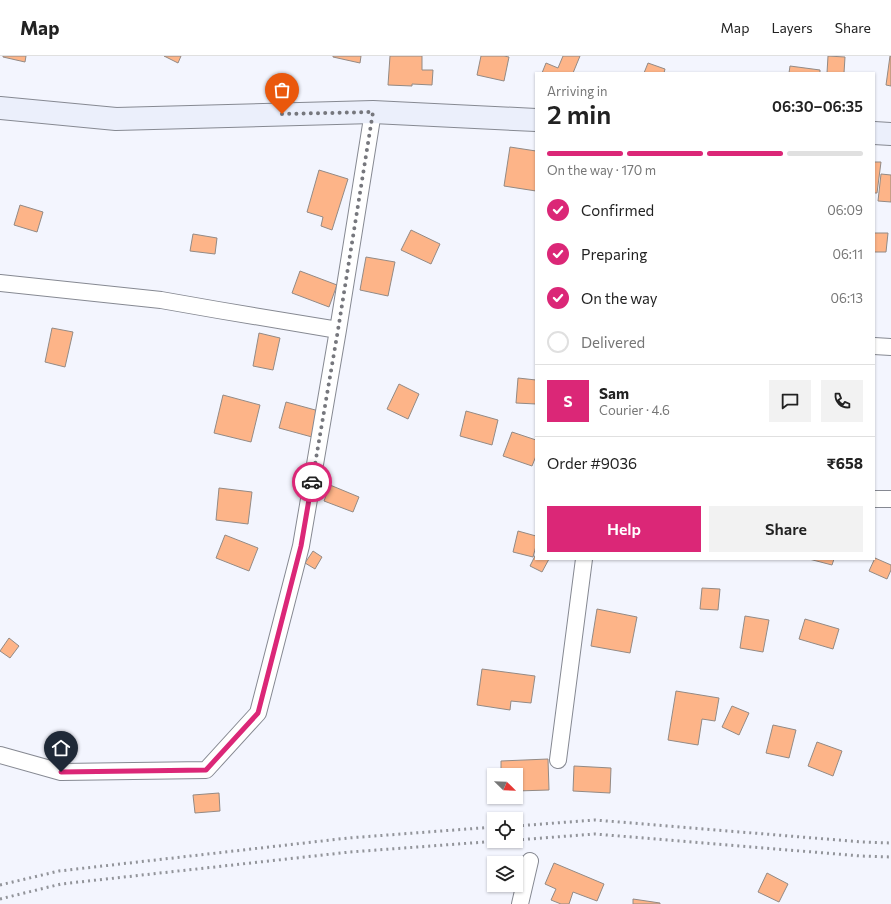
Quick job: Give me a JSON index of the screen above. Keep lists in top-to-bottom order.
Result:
{
  "north": "bottom right",
  "page": {
    "header": "Map",
    "nav": ["Map", "Layers", "Share"],
    "heading": ["2 min", "Arriving in", "06:30–06:35"],
    "panel": [
      "Sam",
      "Courier · 4.6",
      "Order #9036",
      "₹658"
    ],
    "bar": "On the way · 170 m",
    "list": [
      ["Confirmed", "06:09"],
      ["Preparing", "06:11"],
      ["On the way", "06:13"],
      "Delivered"
    ],
    "round": "S",
    "buttons": ["Help", "Share"]
  }
}
